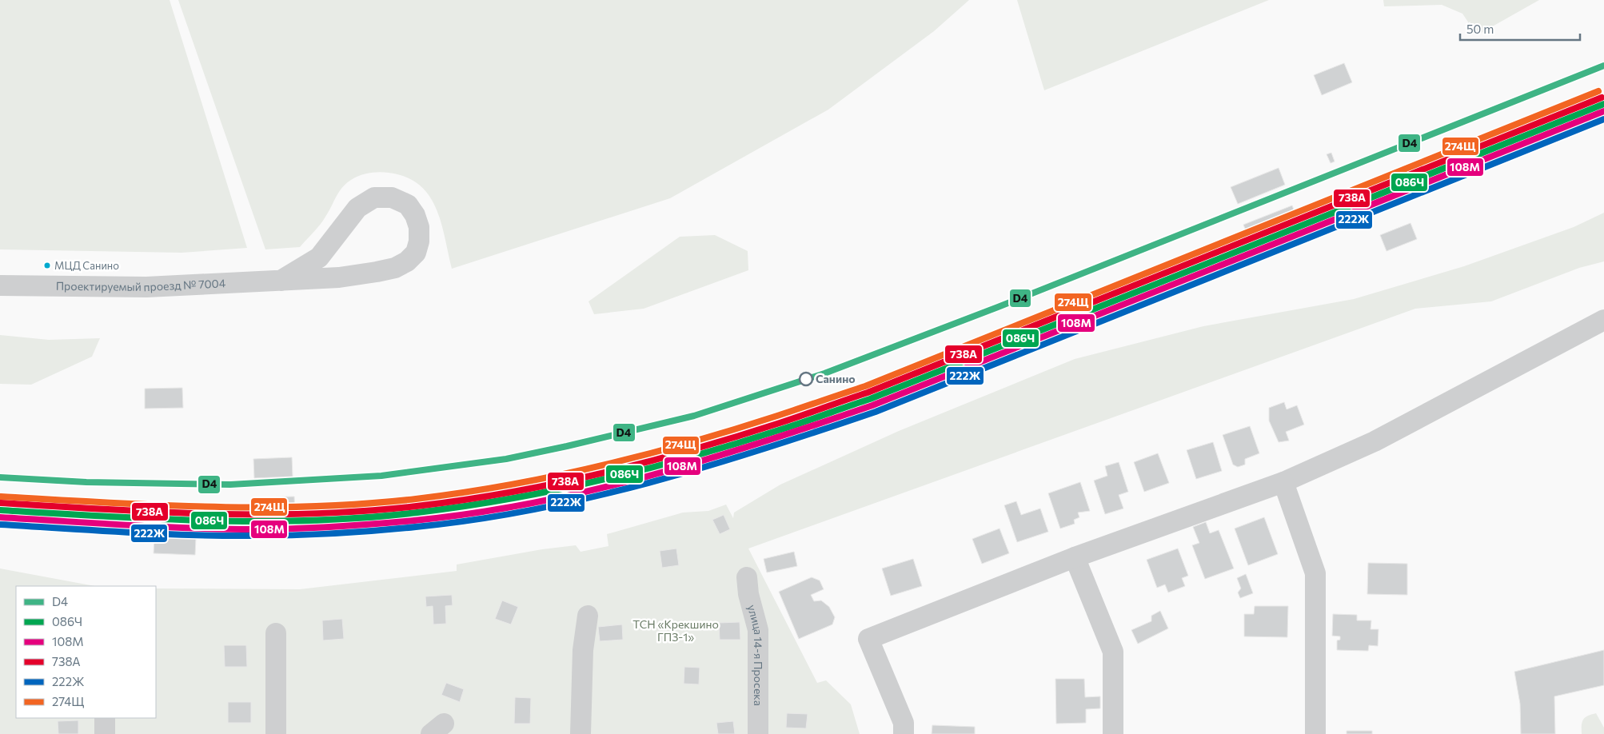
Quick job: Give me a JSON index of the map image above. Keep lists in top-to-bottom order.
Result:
{
  "streets": {
    "street": ["Проектируемый проезд № 7004", "улица 14-я Просека"]
  },
  "parks": ["ТСН «Крекшино ГПЗ-1»"],
  "places": ["МЦД Санино", "Санино"],
  "lines": [
    "transit line D4",
    "transit line 274Щ",
    "transit line 738А",
    "transit line 086Ч",
    "transit line 108М",
    "transit line 222Ж"
  ],
  "legend": [
    "D4",
    "086Ч",
    "108М",
    "738А",
    "222Ж",
    "274Щ"
  ],
  "scale_bar": "50 m"
}
